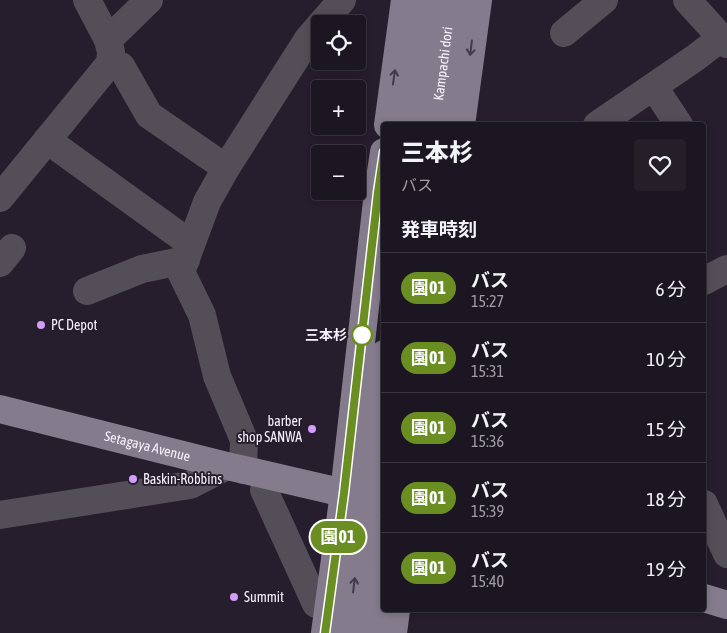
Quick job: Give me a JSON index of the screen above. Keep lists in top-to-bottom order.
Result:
{
  "streets": {
    "main road": ["Kampachi dori", "Setagaya Avenue"]
  },
  "places": [
    "PC Depot",
    "三本杉",
    "barber shop SANWA",
    "Baskin-Robbins",
    "Summit"
  ],
  "lines": ["bus line 園01"],
  "page": {
    "on_map": "園01",
    "map_buttons": ["+", "−"],
    "heading": [
      ["三本杉", "バス"],
      "発車時刻"
    ],
    "list": [
      {
        "mark": "園01",
        "name": "バス",
        "note": "15:27",
        "value": "6 分"
      },
      {
        "mark": "園01",
        "name": "バス",
        "note": "15:31",
        "value": "10 分"
      },
      {
        "mark": "園01",
        "name": "バス",
        "note": "15:36",
        "value": "15 分"
      },
      {
        "mark": "園01",
        "name": "バス",
        "note": "15:39",
        "value": "18 分"
      },
      {
        "mark": "園01",
        "name": "バス",
        "note": "15:40",
        "value": "19 分"
      }
    ]
  }
}
